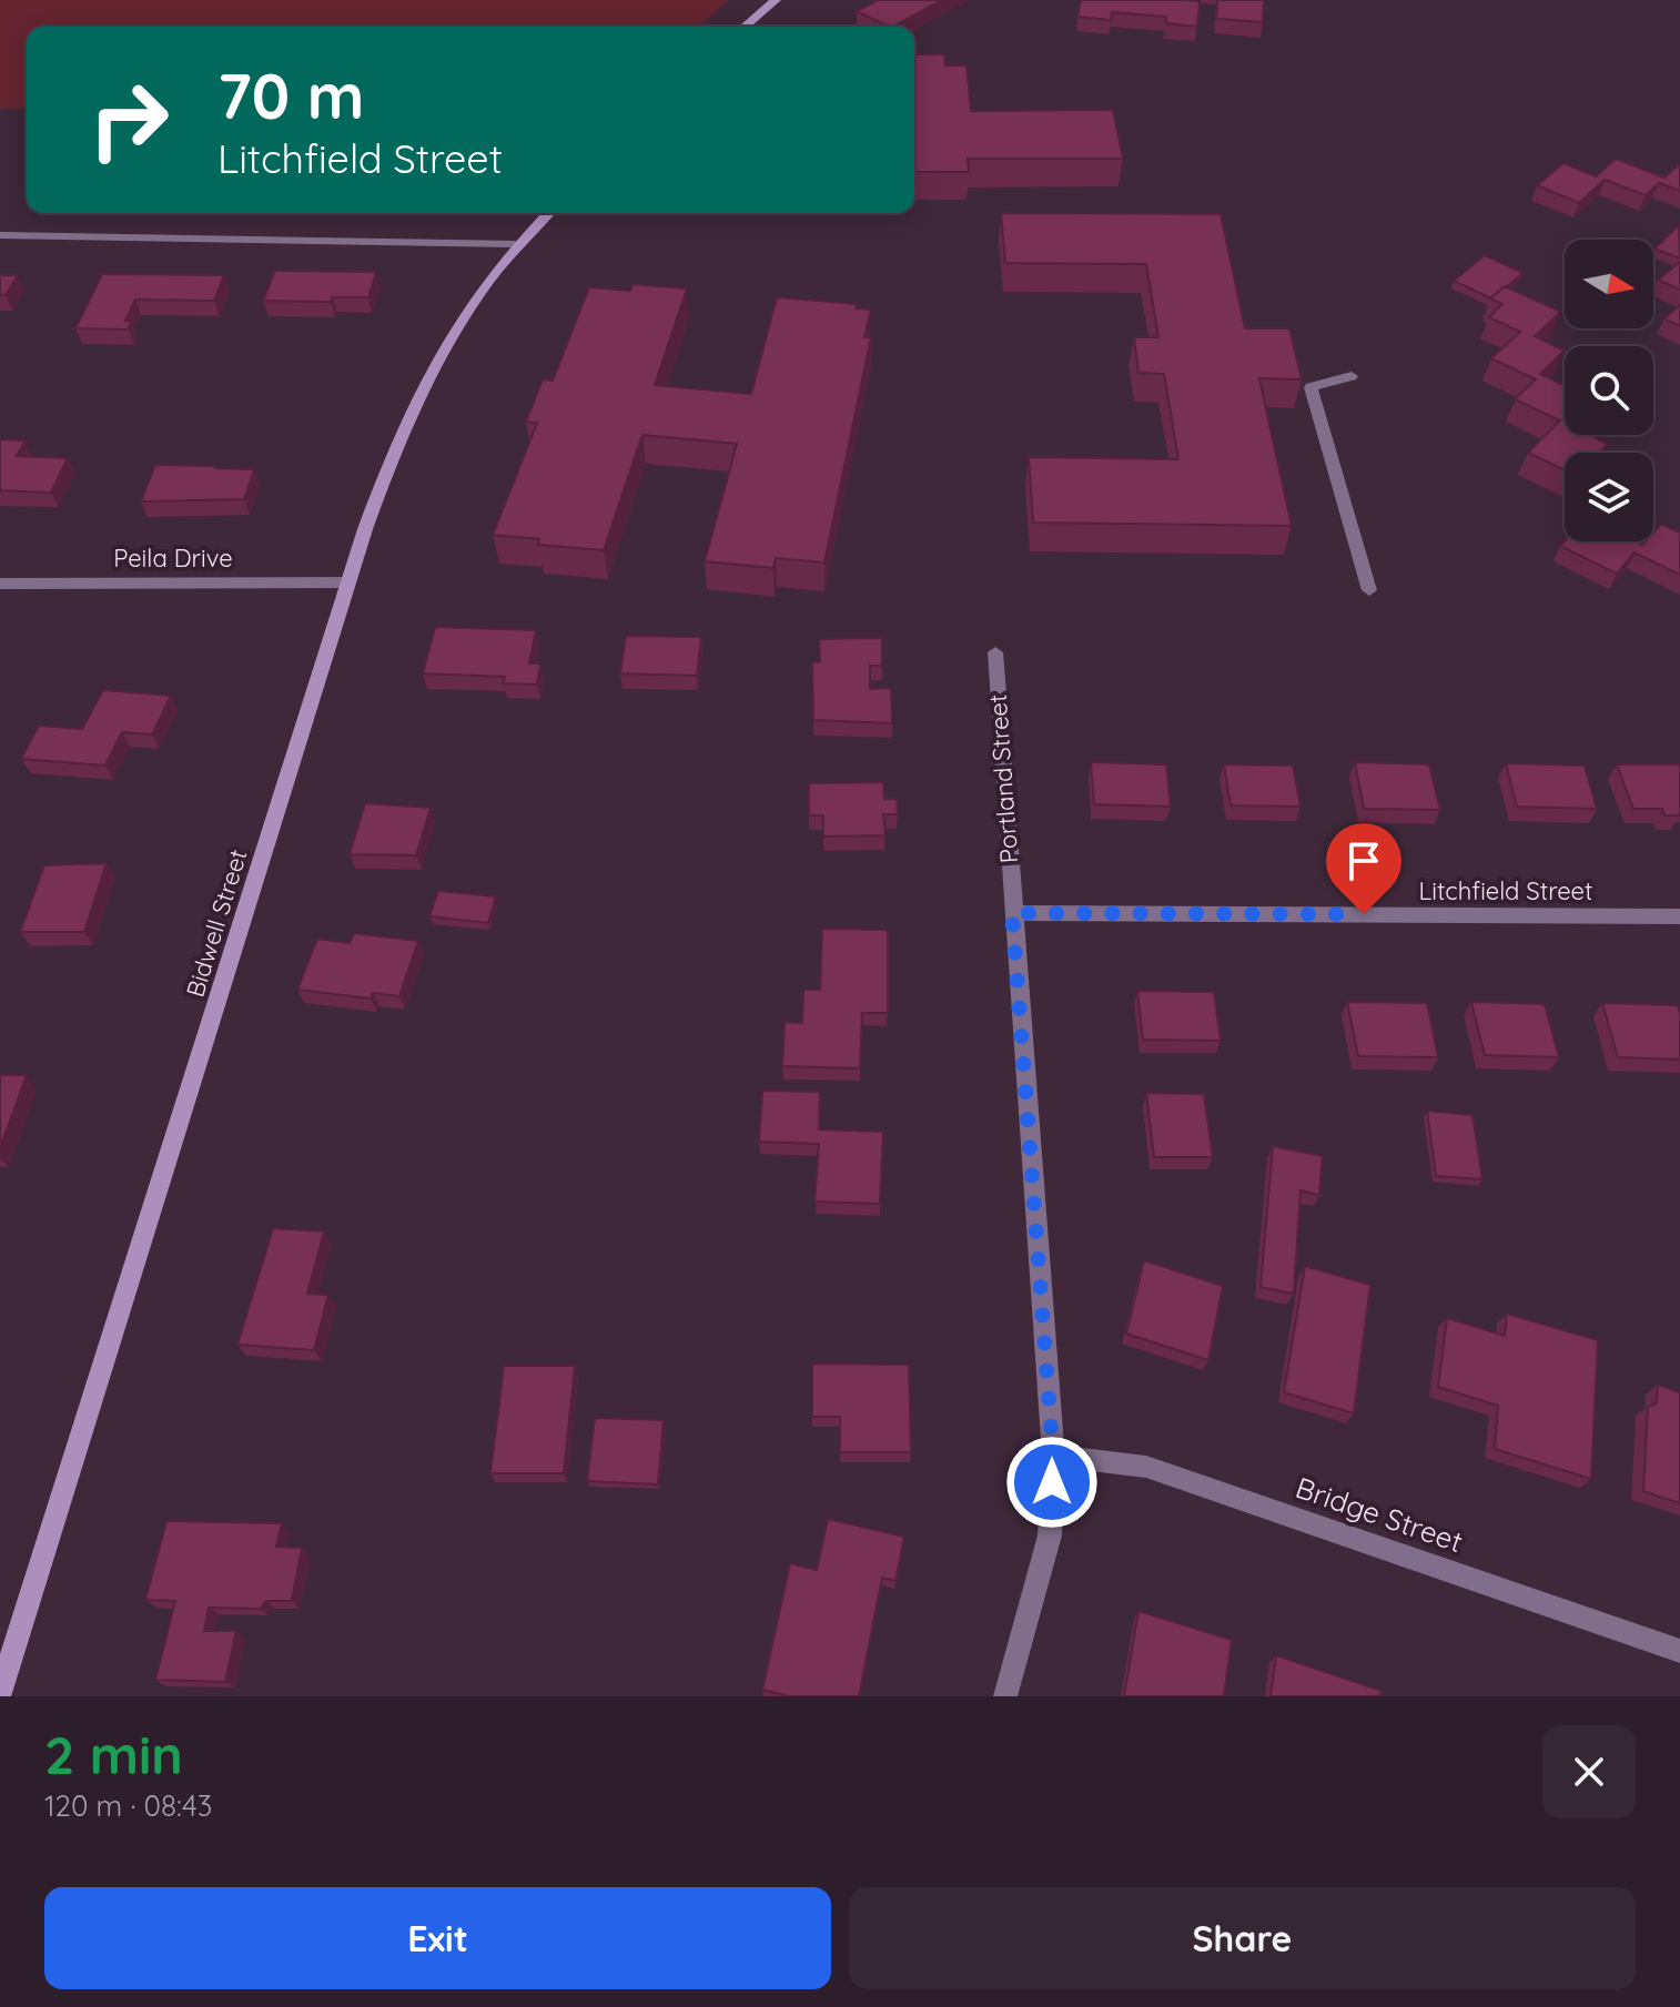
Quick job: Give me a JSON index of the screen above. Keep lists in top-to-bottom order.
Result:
{
  "streets": {
    "street": [
      "Peila Drive",
      "Portland Street",
      "Litchfield Street",
      "Bidwell Street",
      "Bridge Street"
    ]
  },
  "crossings": [
    ["Peila Drive", "Bidwell Street"],
    ["Portland Street", "Litchfield Street"],
    ["Portland Street", "Bridge Street"]
  ],
  "north": "right",
  "page": {
    "turn": ["70 m", "Litchfield Street"],
    "heading": ["2 min", "120 m · 08:43"],
    "buttons": ["Exit", "Share"]
  }
}
